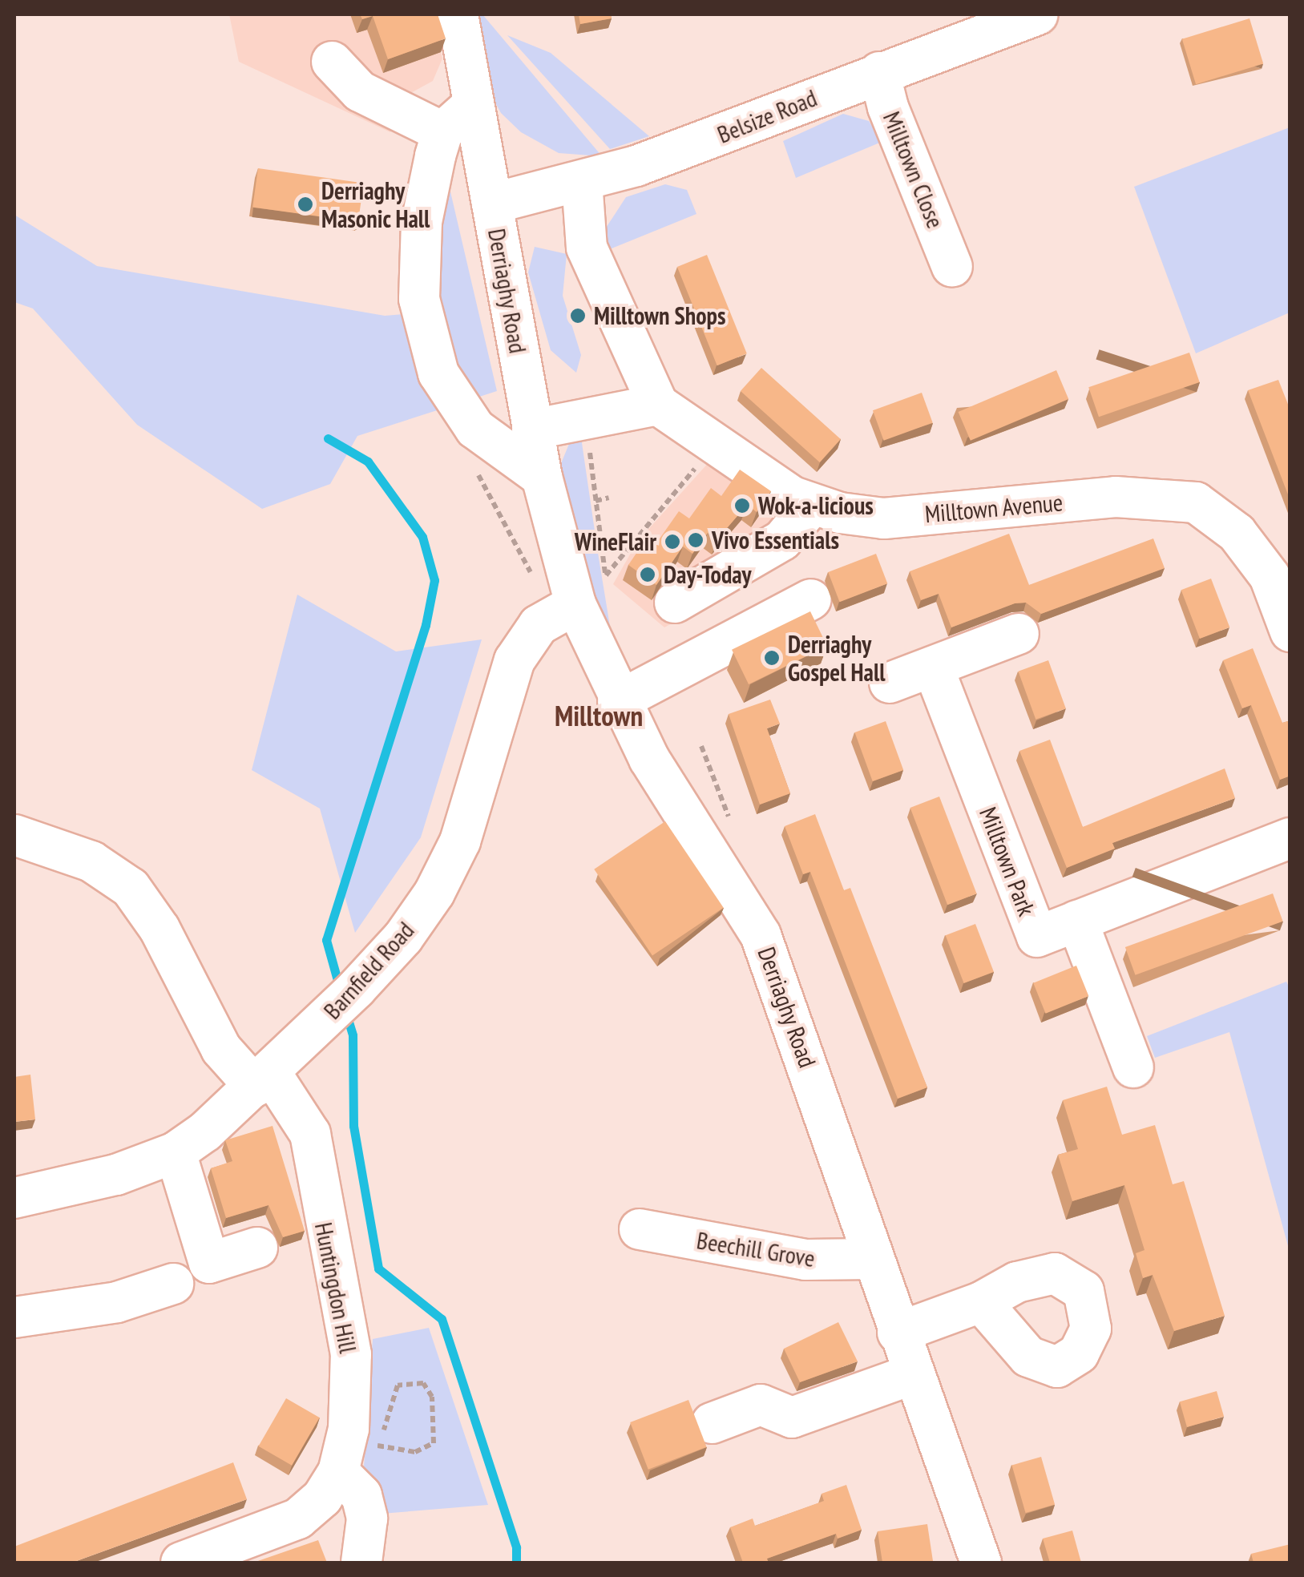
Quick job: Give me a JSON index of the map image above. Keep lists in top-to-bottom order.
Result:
{
  "streets": {
    "street": [
      "Belsize Road",
      "Milltown Close",
      "Derriaghy Road",
      "Milltown Avenue",
      "Milltown Park",
      "Barnfield Road",
      "Beechill Grove",
      "Huntingdon Hill"
    ]
  },
  "crossings": [
    ["Belsize Road", "Milltown Close"],
    ["Belsize Road", "Derriaghy Road"],
    ["Derriaghy Road", "Barnfield Road"],
    ["Derriaghy Road", "Beechill Grove"],
    ["Barnfield Road", "Huntingdon Hill"]
  ],
  "districts": ["Milltown"],
  "places": [
    "Derriaghy Masonic Hall",
    "Milltown Shops",
    "Wok-a-licious",
    "Vivo Essentials",
    "WineFlair",
    "Day-Today",
    "Derriaghy Gospel Hall"
  ]
}
